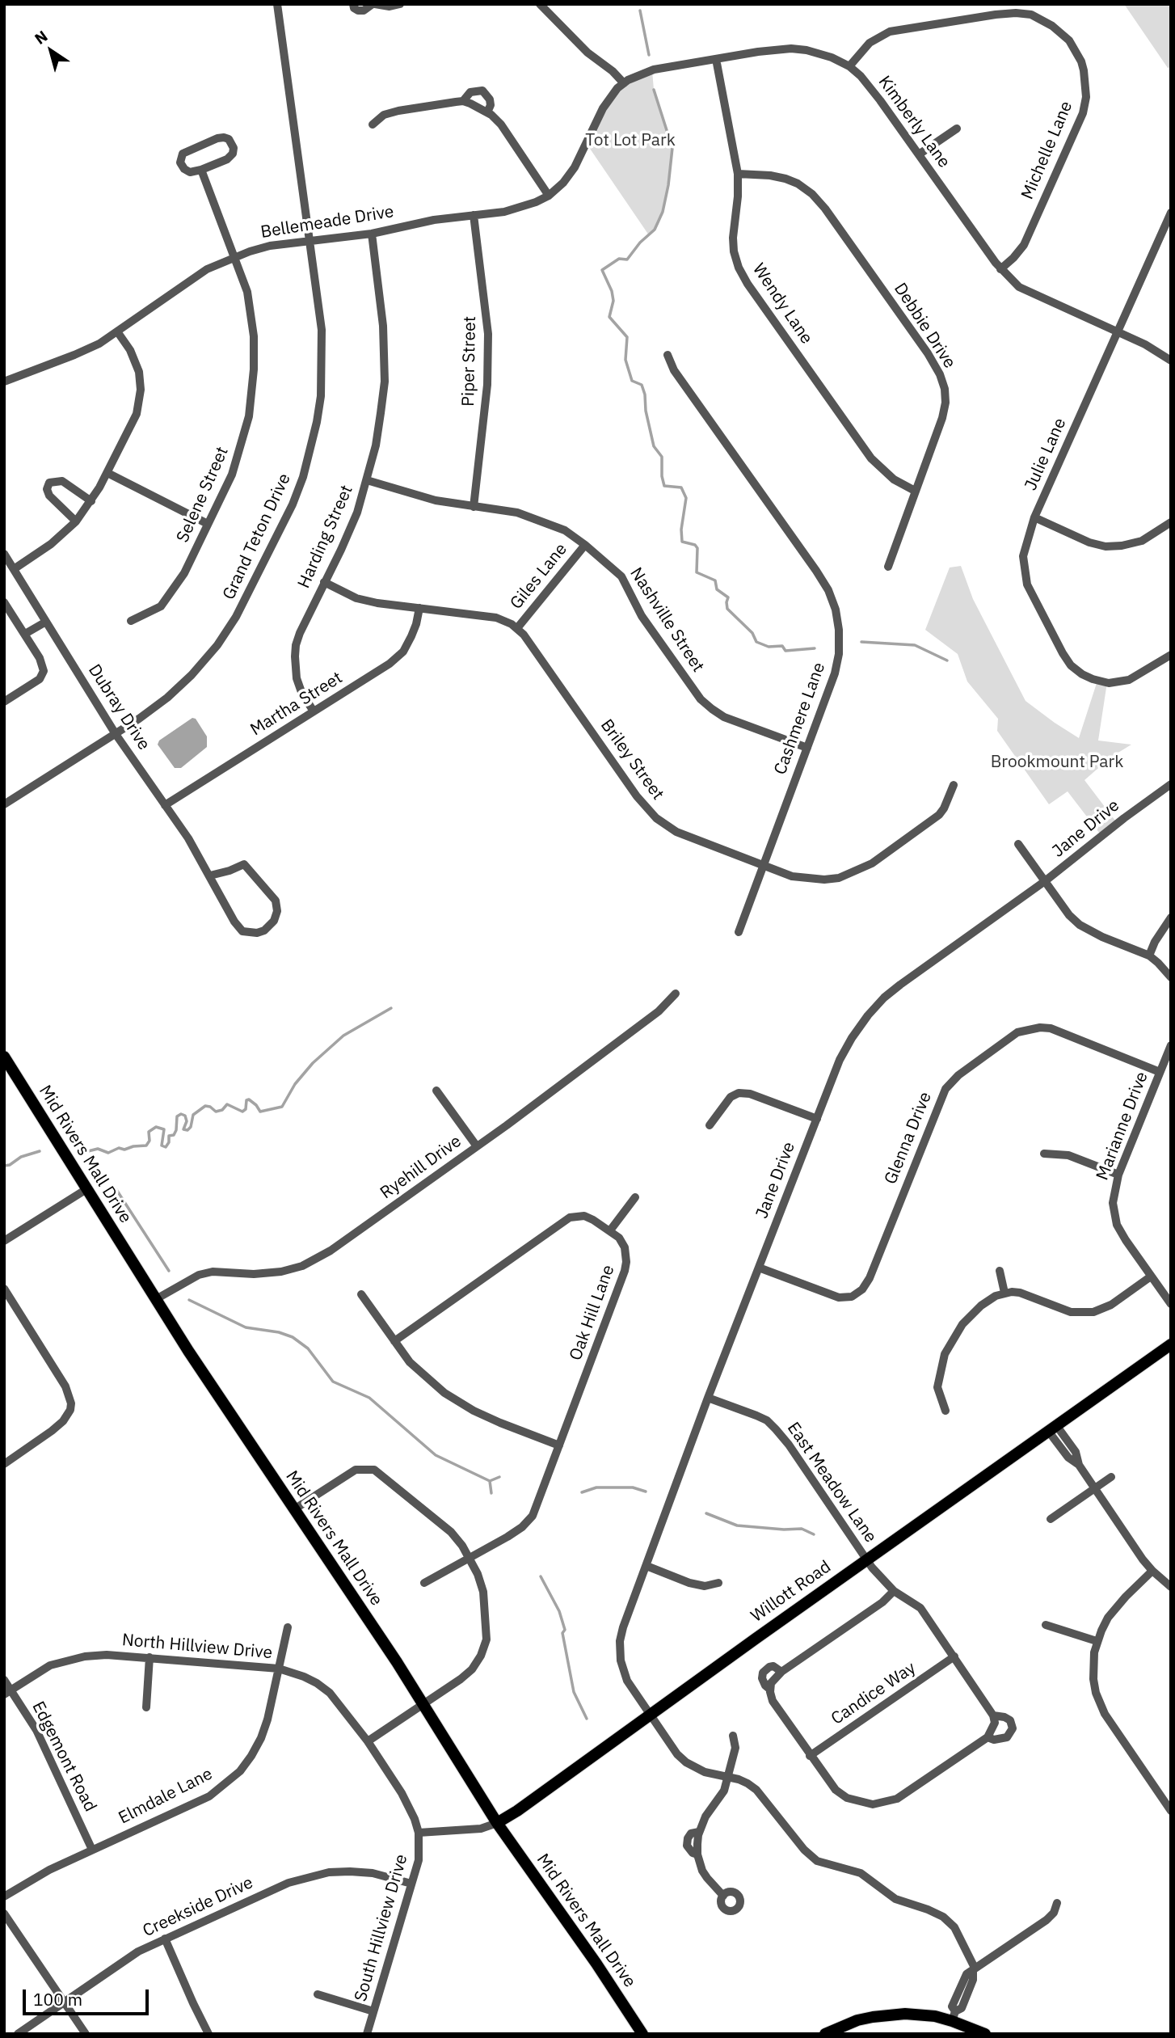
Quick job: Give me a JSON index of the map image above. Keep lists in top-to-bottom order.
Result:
{
  "streets": {
    "main road": ["Mid Rivers Mall Drive", "Willott Road"],
    "street": [
      "Kimberly Lane",
      "Michelle Lane",
      "Bellemeade Drive",
      "Wendy Lane",
      "Debbie Drive",
      "Piper Street",
      "Julie Lane",
      "Selene Street",
      "Grand Teton Drive",
      "Harding Street",
      "Giles Lane",
      "Nashville Street",
      "Martha Street",
      "Dubray Drive",
      "Cashmere Lane",
      "Briley Street",
      "Jane Drive",
      "Marianne Drive",
      "Glenna Drive",
      "Ryehill Drive",
      "Oak Hill Lane",
      "East Meadow Lane",
      "North Hillview Drive",
      "Candice Way",
      "Edgemont Road",
      "Elmdale Lane",
      "Creekside Drive",
      "South Hillview Drive"
    ]
  },
  "crossings": [
    ["Kimberly Lane", "Michelle Lane"],
    ["Kimberly Lane", "Bellemeade Drive"],
    ["Kimberly Lane", "Wendy Lane"],
    ["Kimberly Lane", "Julie Lane"],
    ["Bellemeade Drive", "Piper Street"],
    ["Bellemeade Drive", "Selene Street"],
    ["Bellemeade Drive", "Grand Teton Drive"],
    ["Bellemeade Drive", "Harding Street"],
    ["Wendy Lane", "Debbie Drive"],
    ["Piper Street", "Nashville Street"],
    ["Grand Teton Drive", "Dubray Drive"],
    ["Harding Street", "Nashville Street"],
    ["Harding Street", "Martha Street"],
    ["Harding Street", "Briley Street"],
    ["Giles Lane", "Nashville Street"],
    ["Giles Lane", "Briley Street"],
    ["Nashville Street", "Cashmere Lane"],
    ["Martha Street", "Dubray Drive"],
    ["Martha Street", "Briley Street"],
    ["Cashmere Lane", "Briley Street"],
    ["Jane Drive", "Glenna Drive"],
    ["Jane Drive", "East Meadow Lane"],
    ["Jane Drive", "Willott Road"],
    ["Marianne Drive", "Glenna Drive"],
    ["Mid Rivers Mall Drive", "Ryehill Drive"],
    ["Mid Rivers Mall Drive", "Willott Road"],
    ["East Meadow Lane", "Willott Road"],
    ["East Meadow Lane", "Candice Way"],
    ["Willott Road", "South Hillview Drive"],
    ["North Hillview Drive", "Edgemont Road"],
    ["North Hillview Drive", "Elmdale Lane"],
    ["North Hillview Drive", "South Hillview Drive"],
    ["Edgemont Road", "Elmdale Lane"],
    ["Creekside Drive", "South Hillview Drive"]
  ],
  "parks": ["Tot Lot Park", "Brookmount Park"],
  "scale_bar": "100 m",
  "north": "top left"
}
